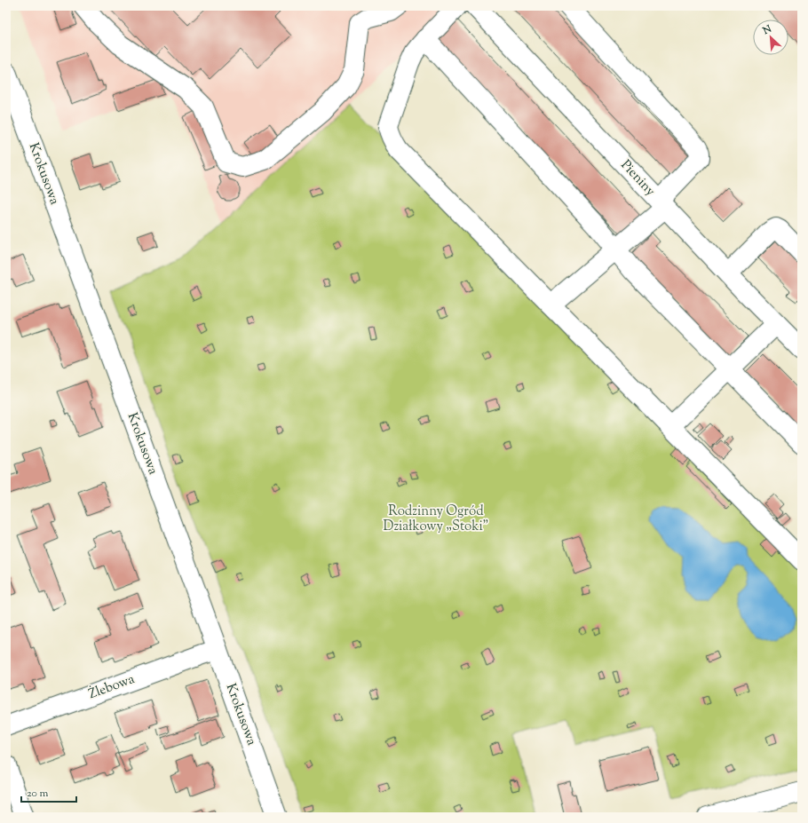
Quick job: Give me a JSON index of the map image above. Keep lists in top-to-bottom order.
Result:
{
  "streets": {
    "street": ["Krokusowa", "Pieniny", "Żlebowa"]
  },
  "crossings": [
    ["Krokusowa", "Żlebowa"]
  ],
  "parks": ["Rodzinny Ogród Działkowy „Stoki”"],
  "scale_bar": "20 m",
  "north": "top left"
}
